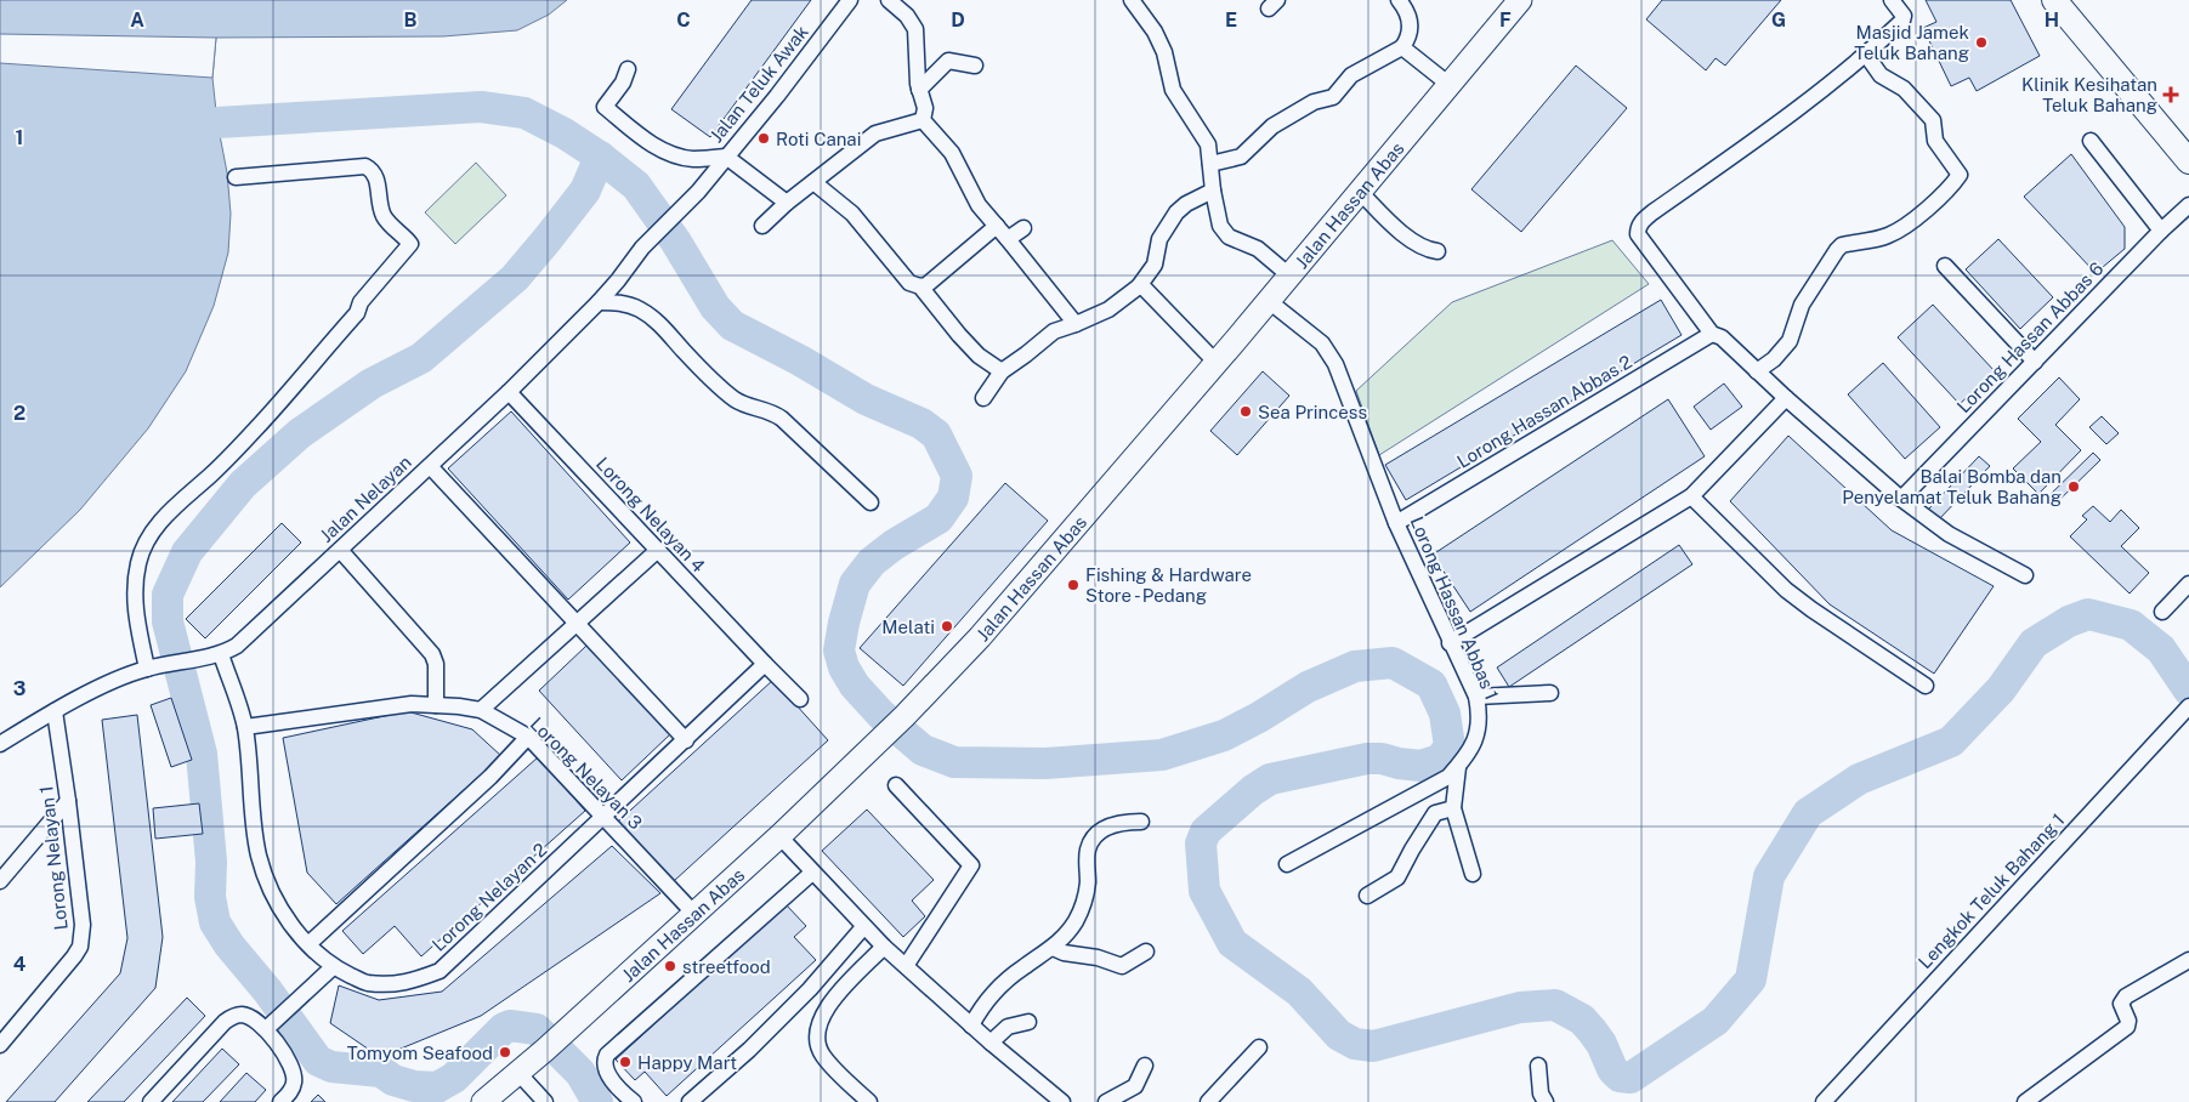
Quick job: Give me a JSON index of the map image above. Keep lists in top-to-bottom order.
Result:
{
  "streets": {
    "main road": ["Jalan Hassan Abas"],
    "street": [
      "Jalan Teluk Awak",
      "Lorong Hassan Abbas 6",
      "Lorong Hassan Abbas 2",
      "Jalan Nelayan",
      "Lorong Nelayan 4",
      "Lorong Hassan Abbas 1",
      "Lorong Nelayan 3",
      "Lorong Nelayan 1",
      "Lengkok Teluk Bahang 1",
      "Lorong Nelayan 2"
    ]
  },
  "crossings": [
    ["Jalan Teluk Awak", "Jalan Nelayan"],
    ["Jalan Hassan Abas", "Lorong Hassan Abbas 1"],
    ["Jalan Hassan Abas", "Lorong Nelayan 3"],
    ["Lorong Hassan Abbas 2", "Lorong Hassan Abbas 1"],
    ["Jalan Nelayan", "Lorong Nelayan 4"],
    ["Jalan Nelayan", "Lorong Nelayan 1"],
    ["Jalan Nelayan", "Lorong Nelayan 2"],
    ["Lorong Nelayan 4", "Lorong Nelayan 2"],
    ["Lorong Nelayan 3", "Lorong Nelayan 2"]
  ],
  "places": {
    "other": [
      "Masjid Jamek Teluk Bahang",
      "Roti Canai",
      "Sea Princess",
      "Balai Bomba dan Penyelamat Teluk Bahang",
      "Fishing & Hardware Store - Pedang",
      "Melati",
      "streetfood",
      "Tomyom Seafood",
      "Happy Mart"
    ],
    "health": ["Klinik Kesihatan Teluk Bahang"]
  },
  "grid": {
    "columns": [
      "A",
      "B",
      "C",
      "D",
      "E",
      "F",
      "G",
      "H"
    ],
    "rows": [
      "1",
      "2",
      "3",
      "4"
    ]
  }
}
